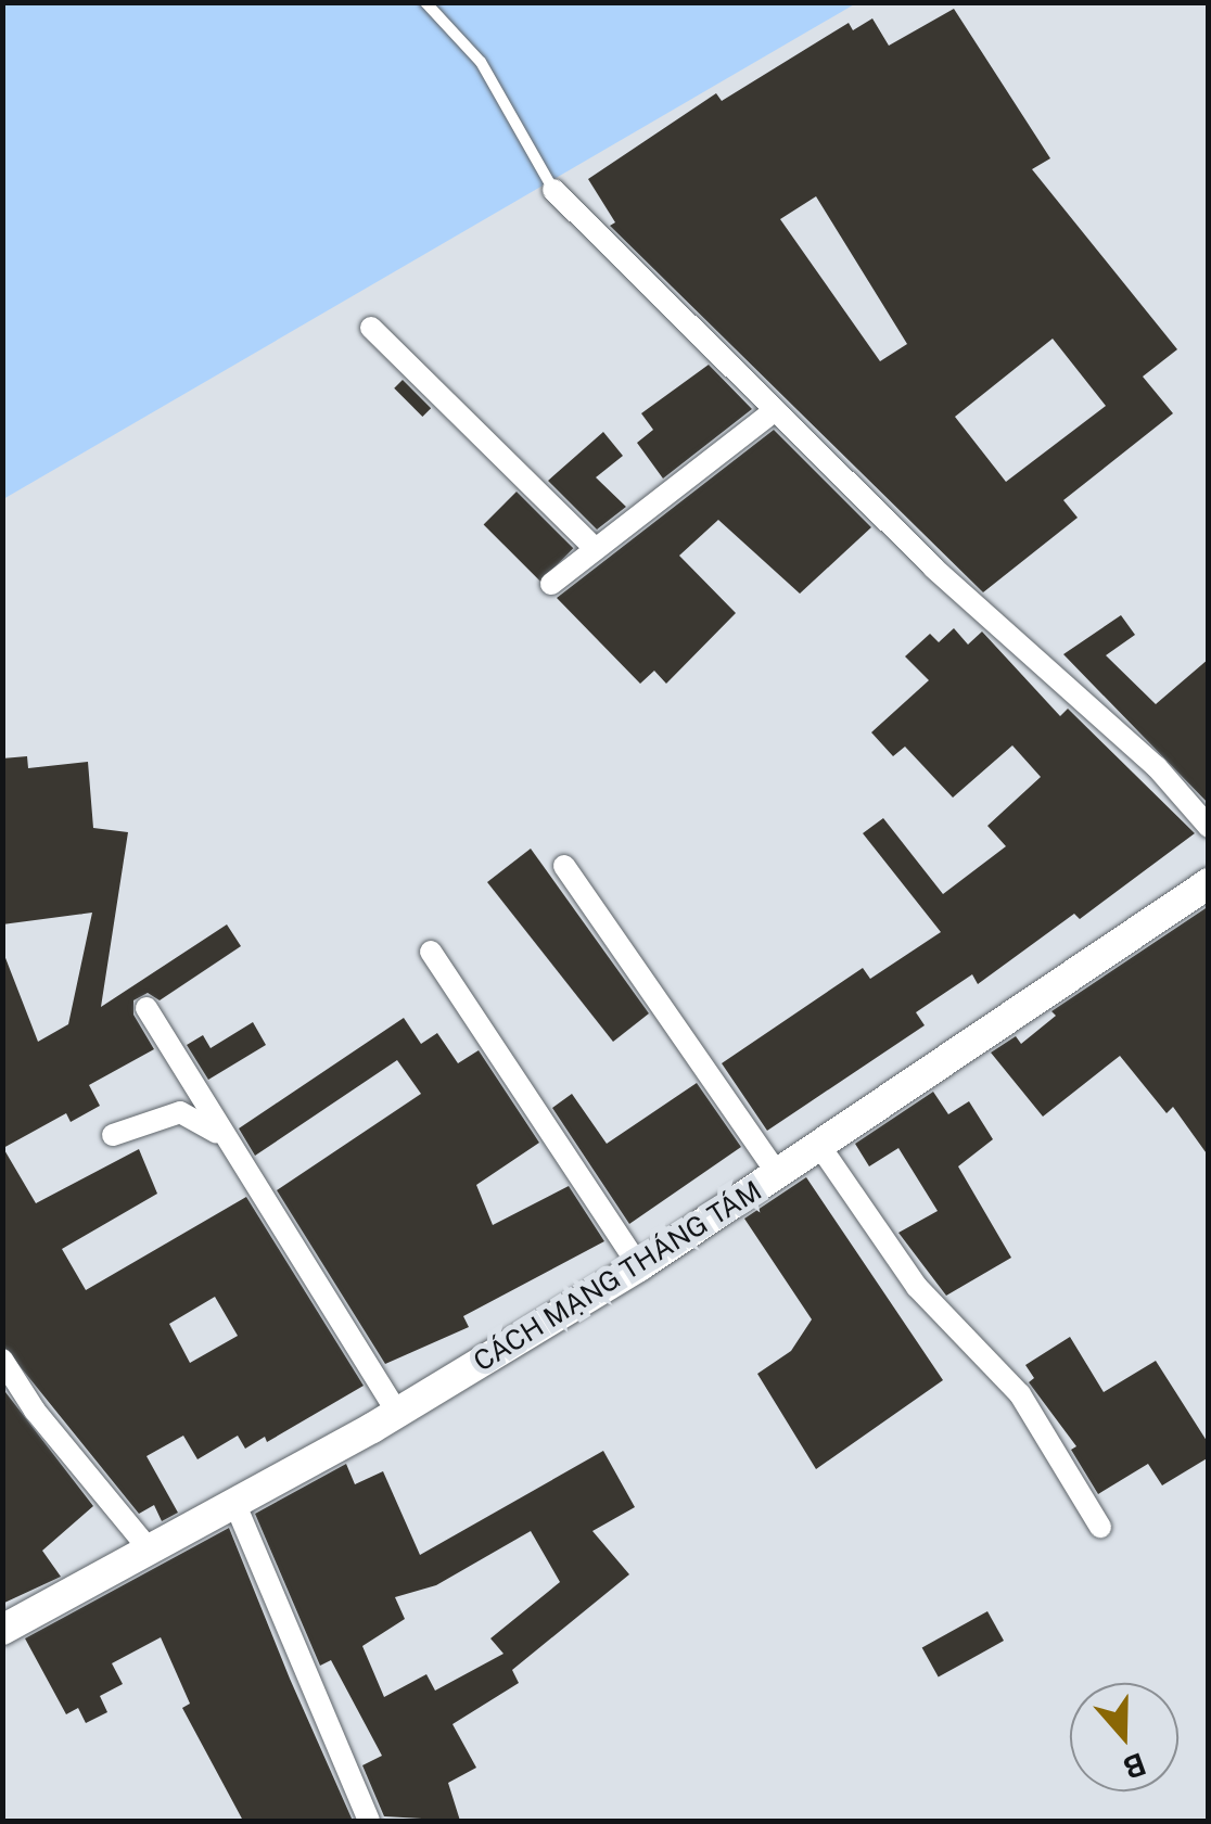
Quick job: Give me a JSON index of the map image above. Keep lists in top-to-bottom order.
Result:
{
  "streets": {
    "street": ["CÁCH MẠNG THÁNG TÁM"]
  },
  "north": "bottom"
}
